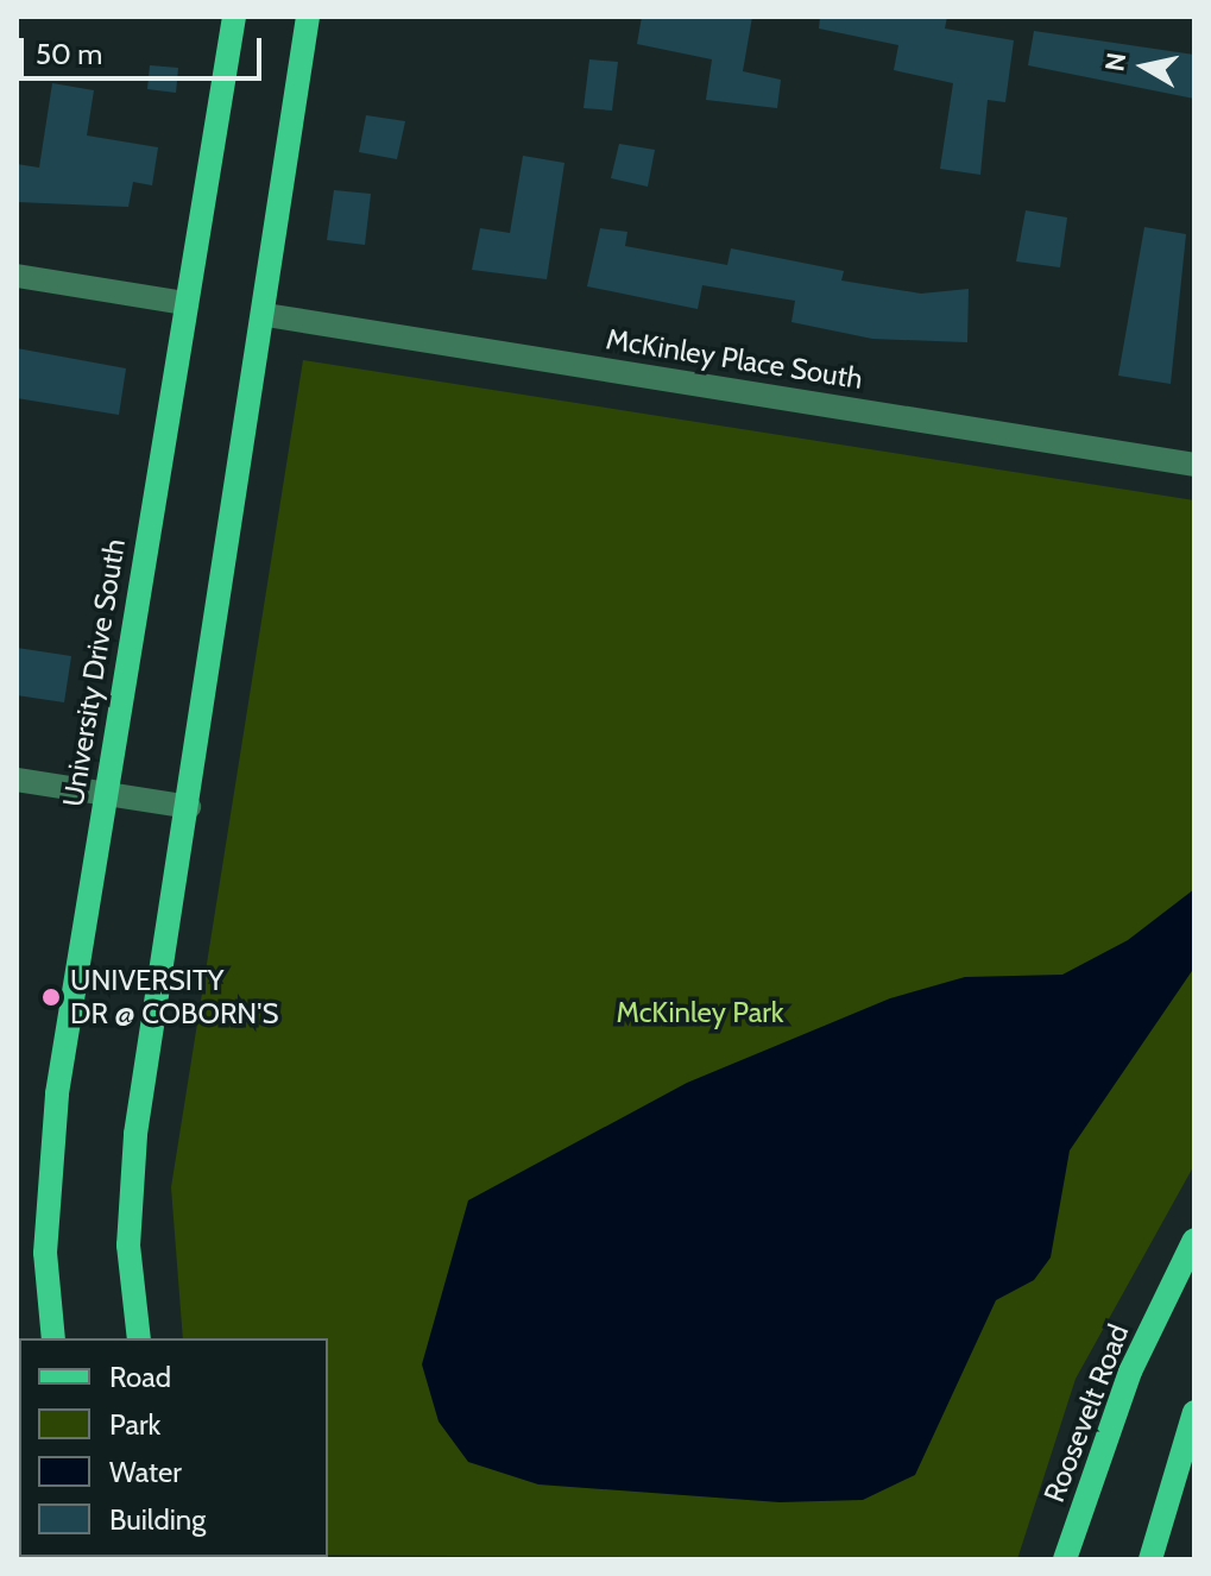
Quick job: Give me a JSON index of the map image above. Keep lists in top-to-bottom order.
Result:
{
  "streets": {
    "main road": ["University Drive South", "Roosevelt Road"],
    "street": ["McKinley Place South"]
  },
  "parks": ["McKinley Park"],
  "places": ["UNIVERSITY DR @ COBORN'S"],
  "legend": [
    "Road",
    "Park",
    "Water",
    "Building"
  ],
  "scale_bar": "50 m",
  "north": "left"
}
